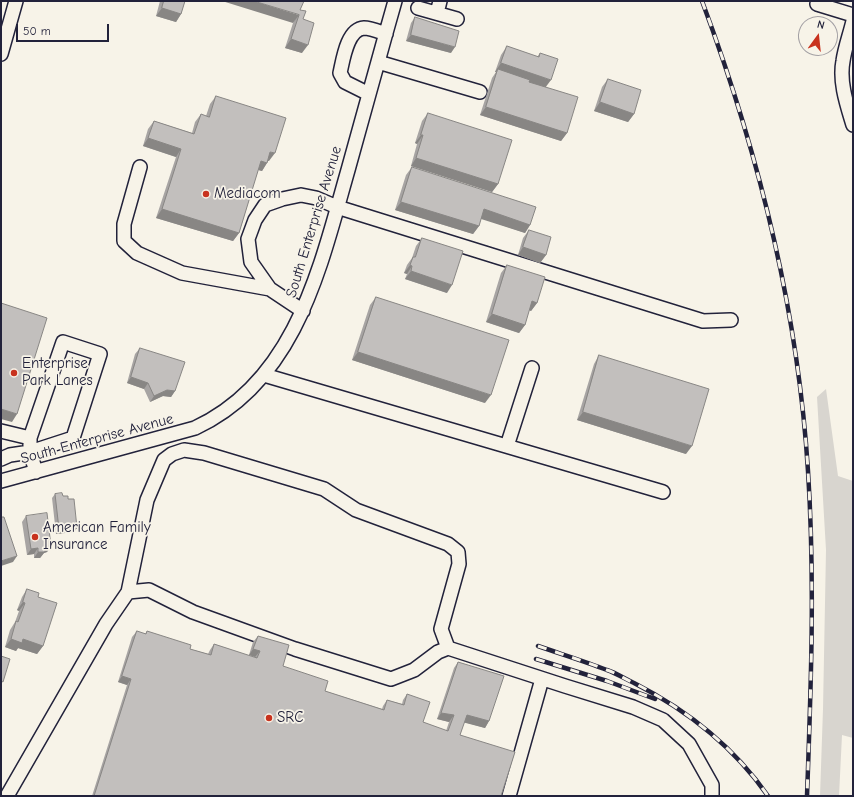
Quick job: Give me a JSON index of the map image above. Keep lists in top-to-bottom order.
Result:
{
  "streets": {
    "street": ["South Enterprise Avenue"]
  },
  "places": [
    "Mediacom",
    "Enterprise Park Lanes",
    "American Family Insurance",
    "SRC"
  ],
  "scale_bar": "50 m",
  "north": "top"
}
